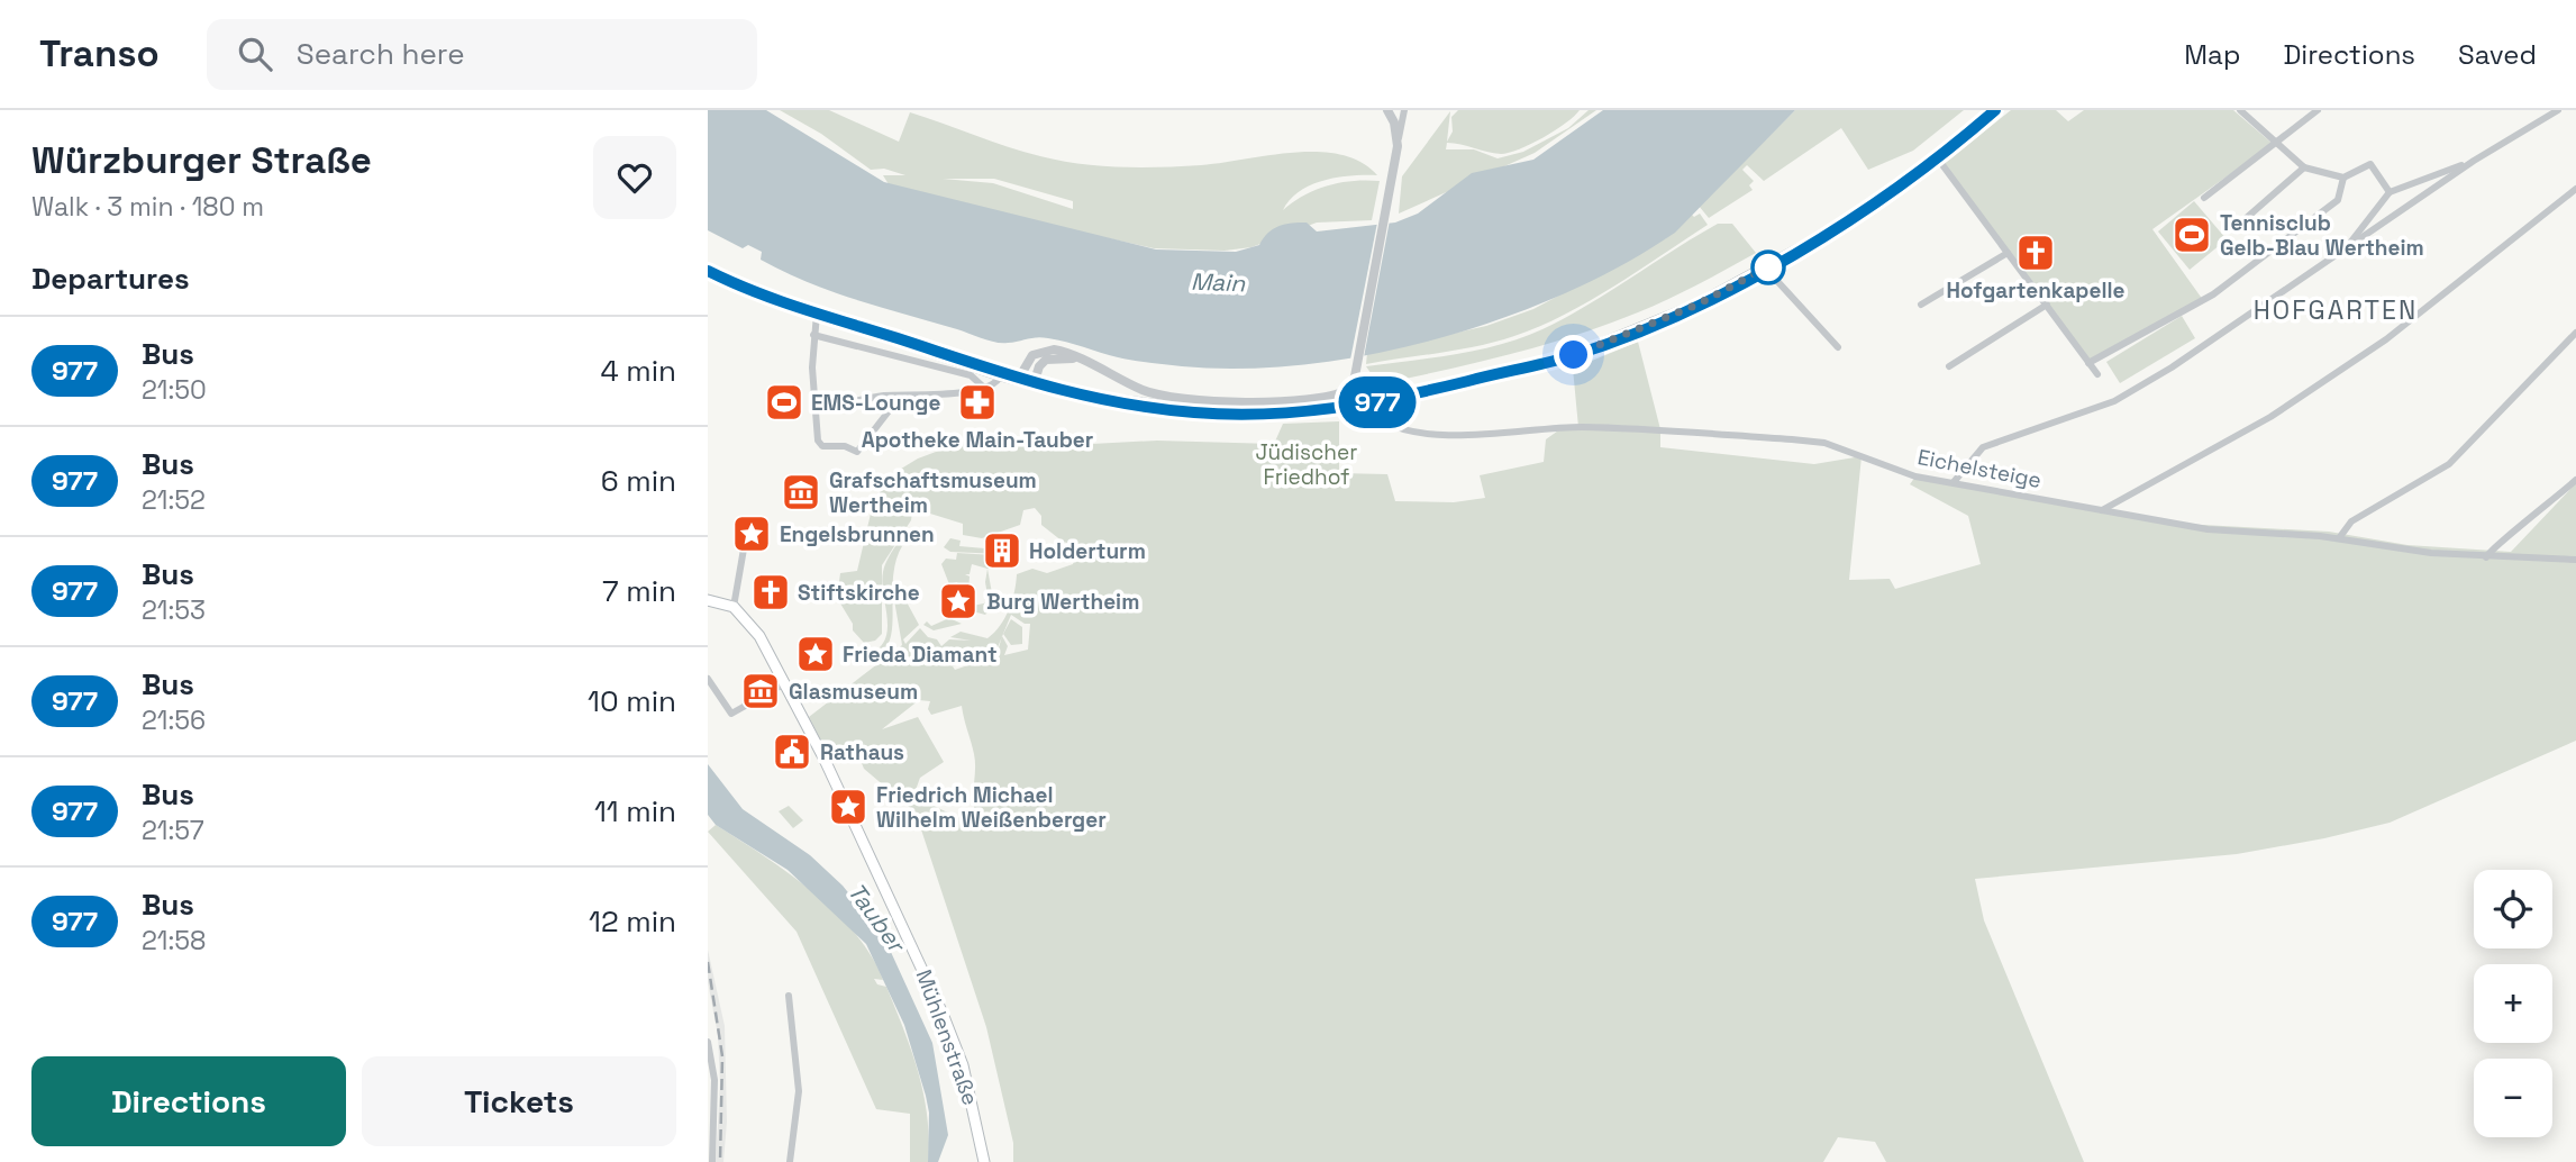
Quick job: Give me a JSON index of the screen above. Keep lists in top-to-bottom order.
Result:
{
  "streets": {
    "main road": ["Mühlenstraße"],
    "street": ["Eichelsteige"]
  },
  "districts": ["HOFGARTEN"],
  "water": ["Main", "Tauber"],
  "parks": ["Jüdischer Friedhof"],
  "places": {
    "sports": ["Tennisclub Gelb-Blau Wertheim", "EMS-Lounge"],
    "church": ["Hofgartenkapelle", "Stiftskirche"],
    "pharmacy": ["Apotheke Main-Tauber"],
    "museum": ["Grafschaftsmuseum Wertheim", "Glasmuseum"],
    "place": [
      "Engelsbrunnen",
      "Burg Wertheim",
      "Frieda Diamant",
      "Friedrich Michael Wilhelm Weißenberger"
    ],
    "building": ["Holderturm"],
    "public building": ["Rathaus"]
  },
  "lines": ["bus line 977"],
  "page": {
    "header": "Transo",
    "search": "Search here",
    "nav": ["Map", "Directions", "Saved"],
    "heading": [
      ["Würzburger Straße", "Walk · 3 min · 180 m"],
      "Departures"
    ],
    "on_map": "977",
    "list": [
      {
        "mark": "977",
        "name": "Bus",
        "note": "21:50",
        "value": "4 min"
      },
      {
        "mark": "977",
        "name": "Bus",
        "note": "21:52",
        "value": "6 min"
      },
      {
        "mark": "977",
        "name": "Bus",
        "note": "21:53",
        "value": "7 min"
      },
      {
        "mark": "977",
        "name": "Bus",
        "note": "21:56",
        "value": "10 min"
      },
      {
        "mark": "977",
        "name": "Bus",
        "note": "21:57",
        "value": "11 min"
      },
      {
        "mark": "977",
        "name": "Bus",
        "note": "21:58",
        "value": "12 min"
      }
    ],
    "map_buttons": ["+", "−"],
    "buttons": ["Directions", "Tickets"]
  }
}
